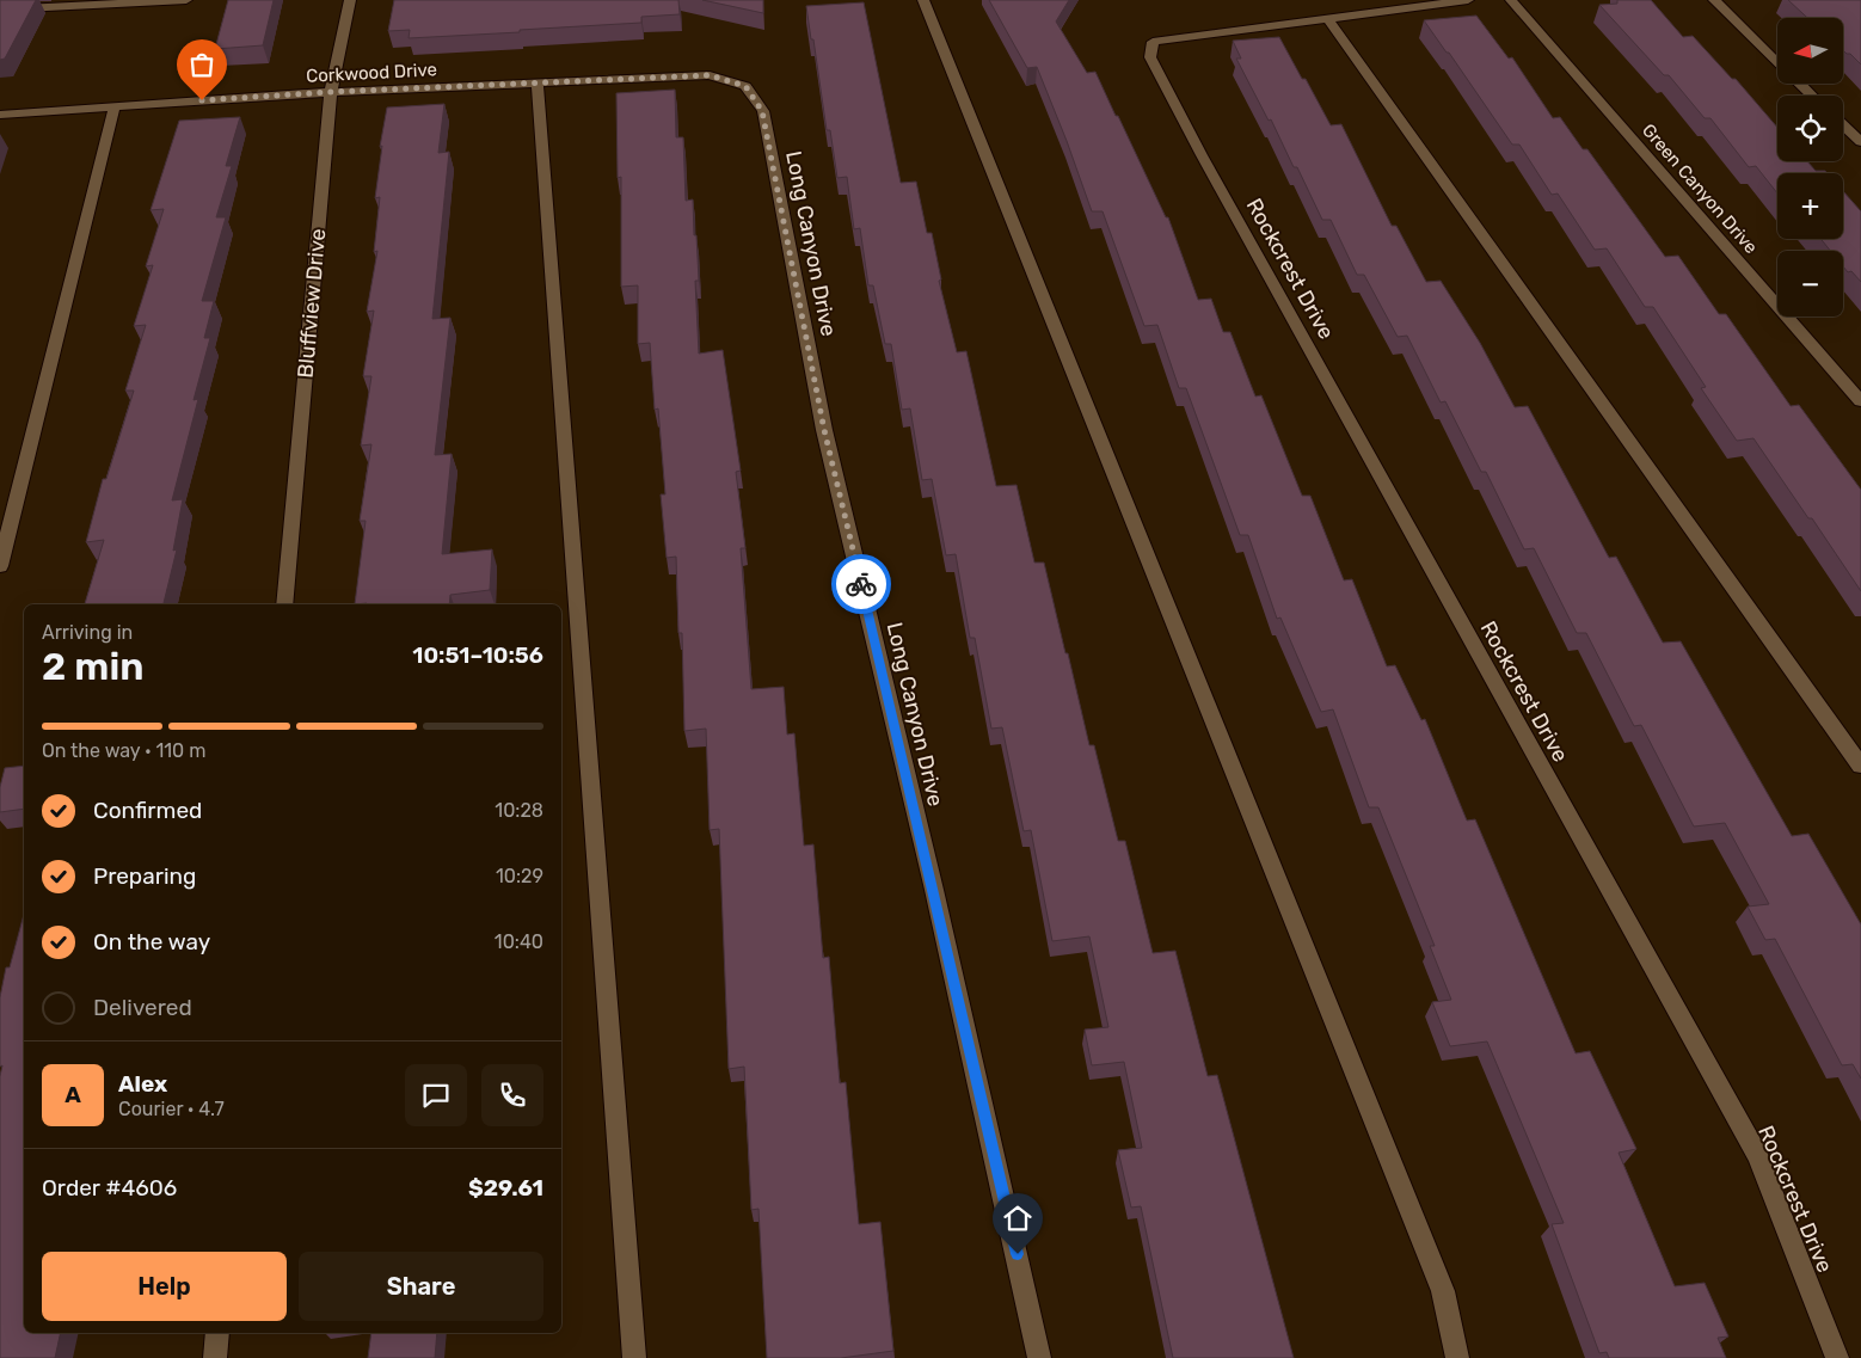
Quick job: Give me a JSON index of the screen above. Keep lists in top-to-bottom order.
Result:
{
  "streets": {
    "street": [
      "Corkwood Drive",
      "Green Canyon Drive",
      "Long Canyon Drive",
      "Rockcrest Drive",
      "Bluffview Drive"
    ]
  },
  "crossings": [
    ["Corkwood Drive", "Long Canyon Drive"],
    ["Corkwood Drive", "Bluffview Drive"]
  ],
  "north": "left",
  "page": {
    "map_buttons": ["+", "−"],
    "heading": ["2 min", "Arriving in", "10:51–10:56"],
    "panel": [
      "Alex",
      "Courier · 4.7",
      "Order #4606",
      "$29.61"
    ],
    "bar": "On the way · 110 m",
    "list": [
      ["Confirmed", "10:28"],
      ["Preparing", "10:29"],
      ["On the way", "10:40"],
      "Delivered"
    ],
    "round": "A",
    "buttons": ["Help", "Share"]
  }
}
